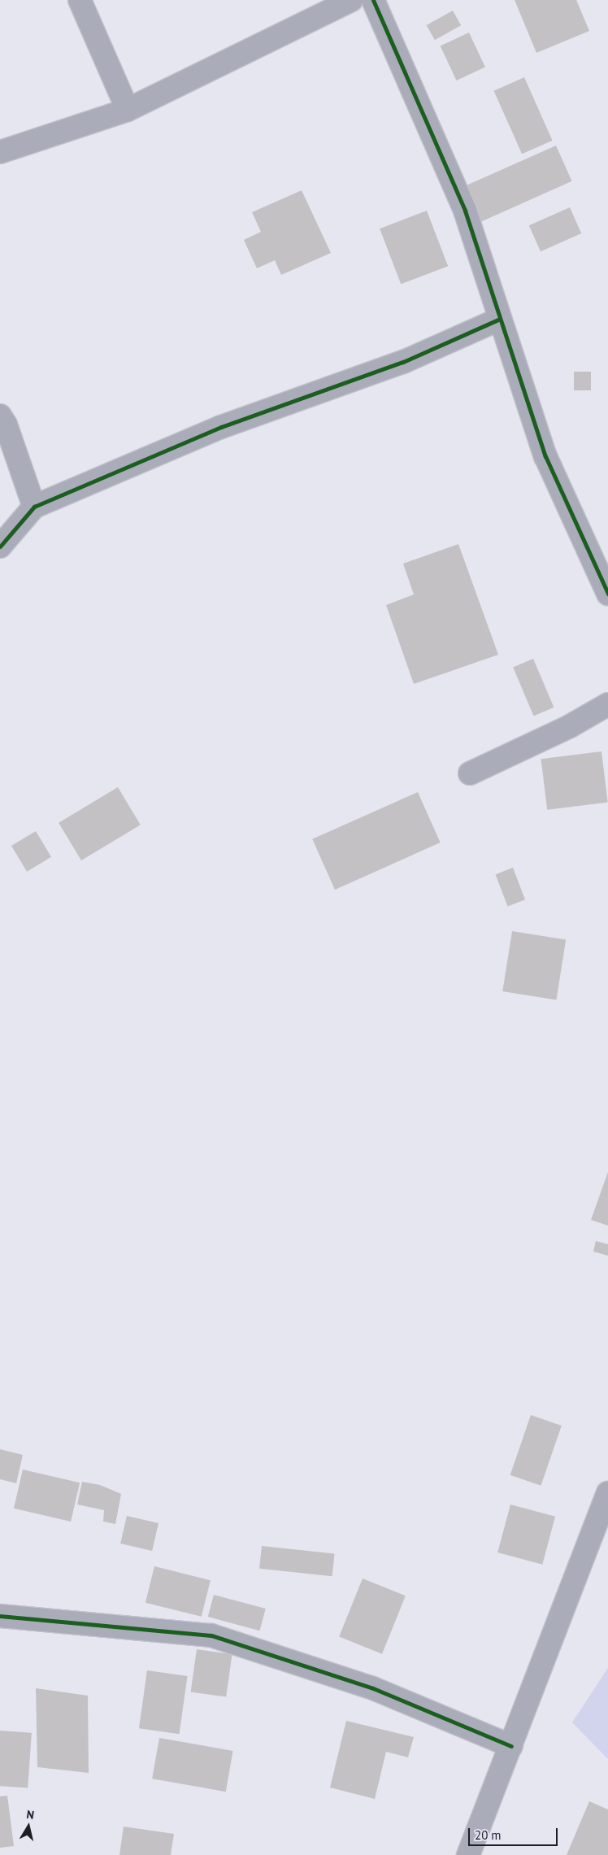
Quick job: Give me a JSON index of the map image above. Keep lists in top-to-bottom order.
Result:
{
  "scale_bar": "20 m",
  "north": "top"
}
